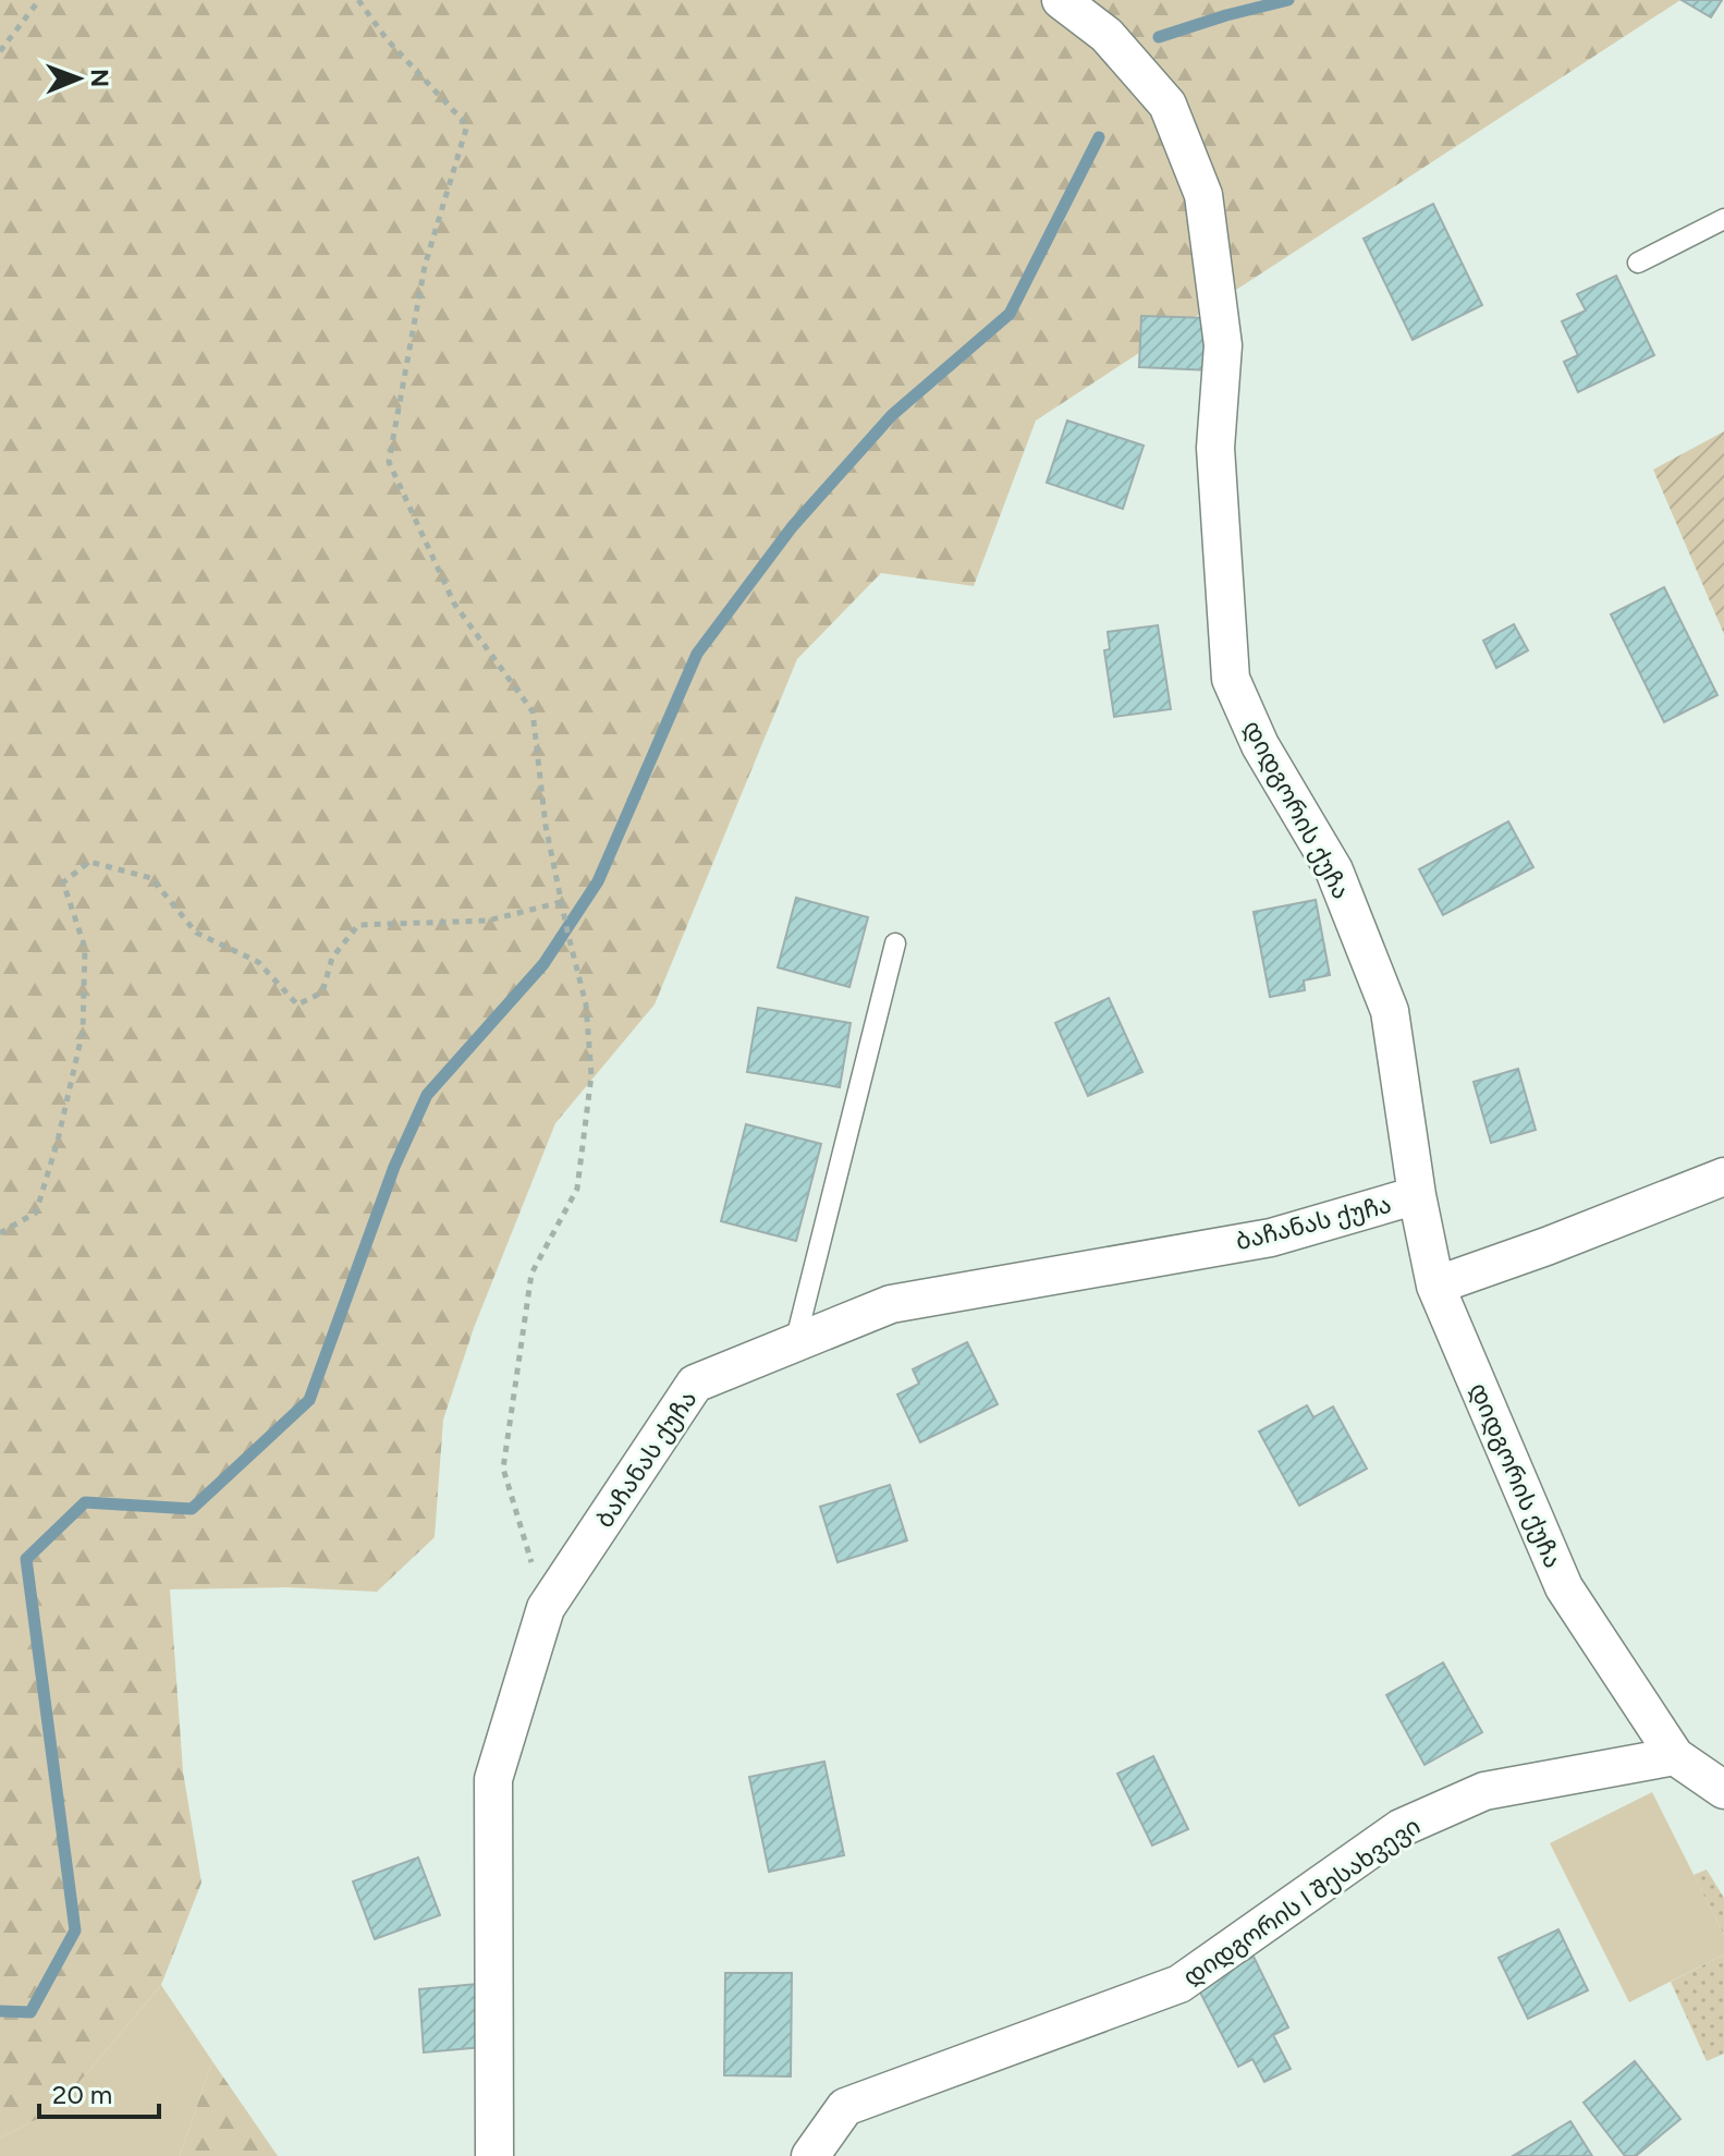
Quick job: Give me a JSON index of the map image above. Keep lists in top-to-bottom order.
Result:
{
  "streets": {
    "street": ["დიდგორის ქუჩა", "ბაჩანას ქუჩა", "დიდგორის I შესახვევი"]
  },
  "crossings": [
    ["დიდგორის ქუჩა", "ბაჩანას ქუჩა"],
    ["დიდგორის ქუჩა", "დიდგორის I შესახვევი"]
  ],
  "scale_bar": "20 m",
  "north": "right"
}
